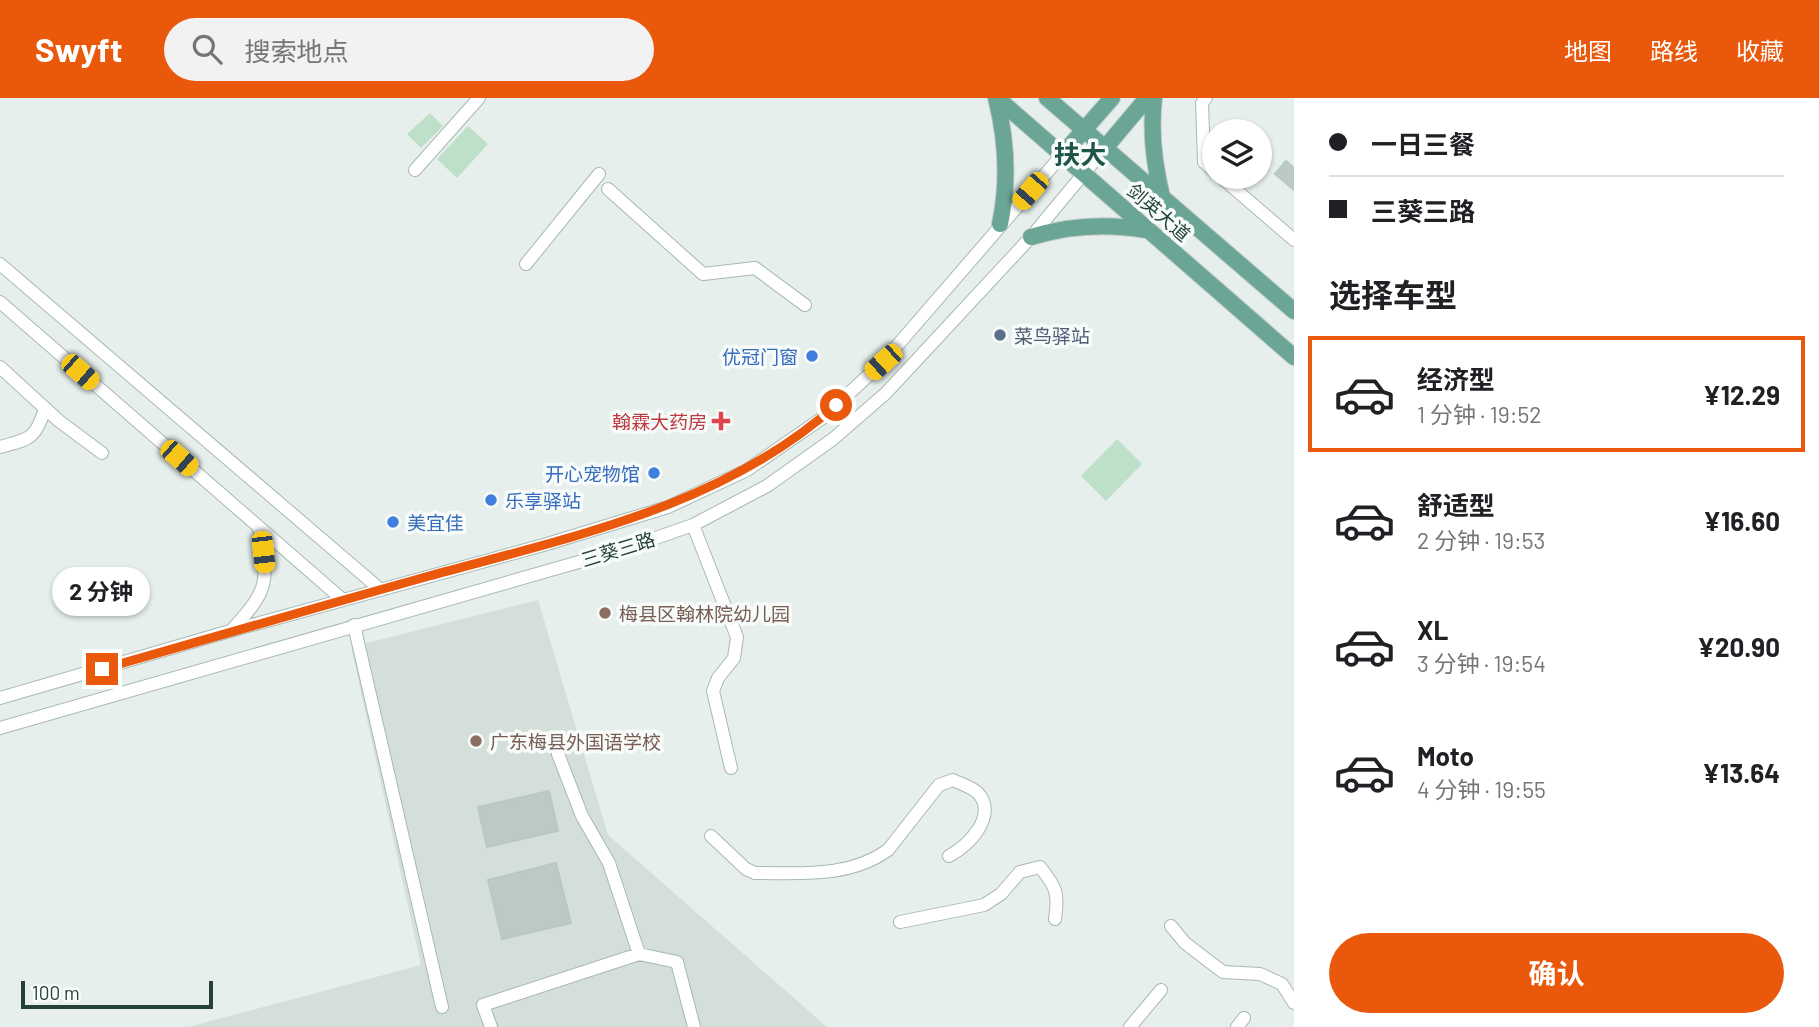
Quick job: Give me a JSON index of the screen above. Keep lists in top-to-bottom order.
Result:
{
  "streets": {
    "main road": ["剑英大道"],
    "street": ["三葵三路"]
  },
  "crossings": [
    ["剑英大道", "三葵三路"]
  ],
  "districts": ["扶大"],
  "places": {
    "other": [
      "菜鸟驿站",
      "优冠门窗",
      "开心宠物馆",
      "乐享驿站",
      "美宜佳",
      "梅县区翰林院幼儿园",
      "广东梅县外国语学校"
    ],
    "health": ["翰霖大药房"]
  },
  "scale_bar": "100 m",
  "page": {
    "header": "Swyft",
    "search": "搜索地点",
    "nav": ["地图", "路线", "收藏"],
    "banner": ["一日三餐", "三葵三路"],
    "heading": "选择车型",
    "list": [
      {
        "name": "经济型",
        "note": "1 分钟 · 19:52",
        "value": "¥12.29"
      },
      {
        "name": "舒适型",
        "note": "2 分钟 · 19:53",
        "value": "¥16.60"
      },
      {
        "name": "XL",
        "note": "3 分钟 · 19:54",
        "value": "¥20.90"
      },
      {
        "name": "Moto",
        "note": "4 分钟 · 19:55",
        "value": "¥13.64"
      }
    ],
    "bubble": "2 分钟",
    "buttons": "确认",
    "scale": "100 m"
  }
}
